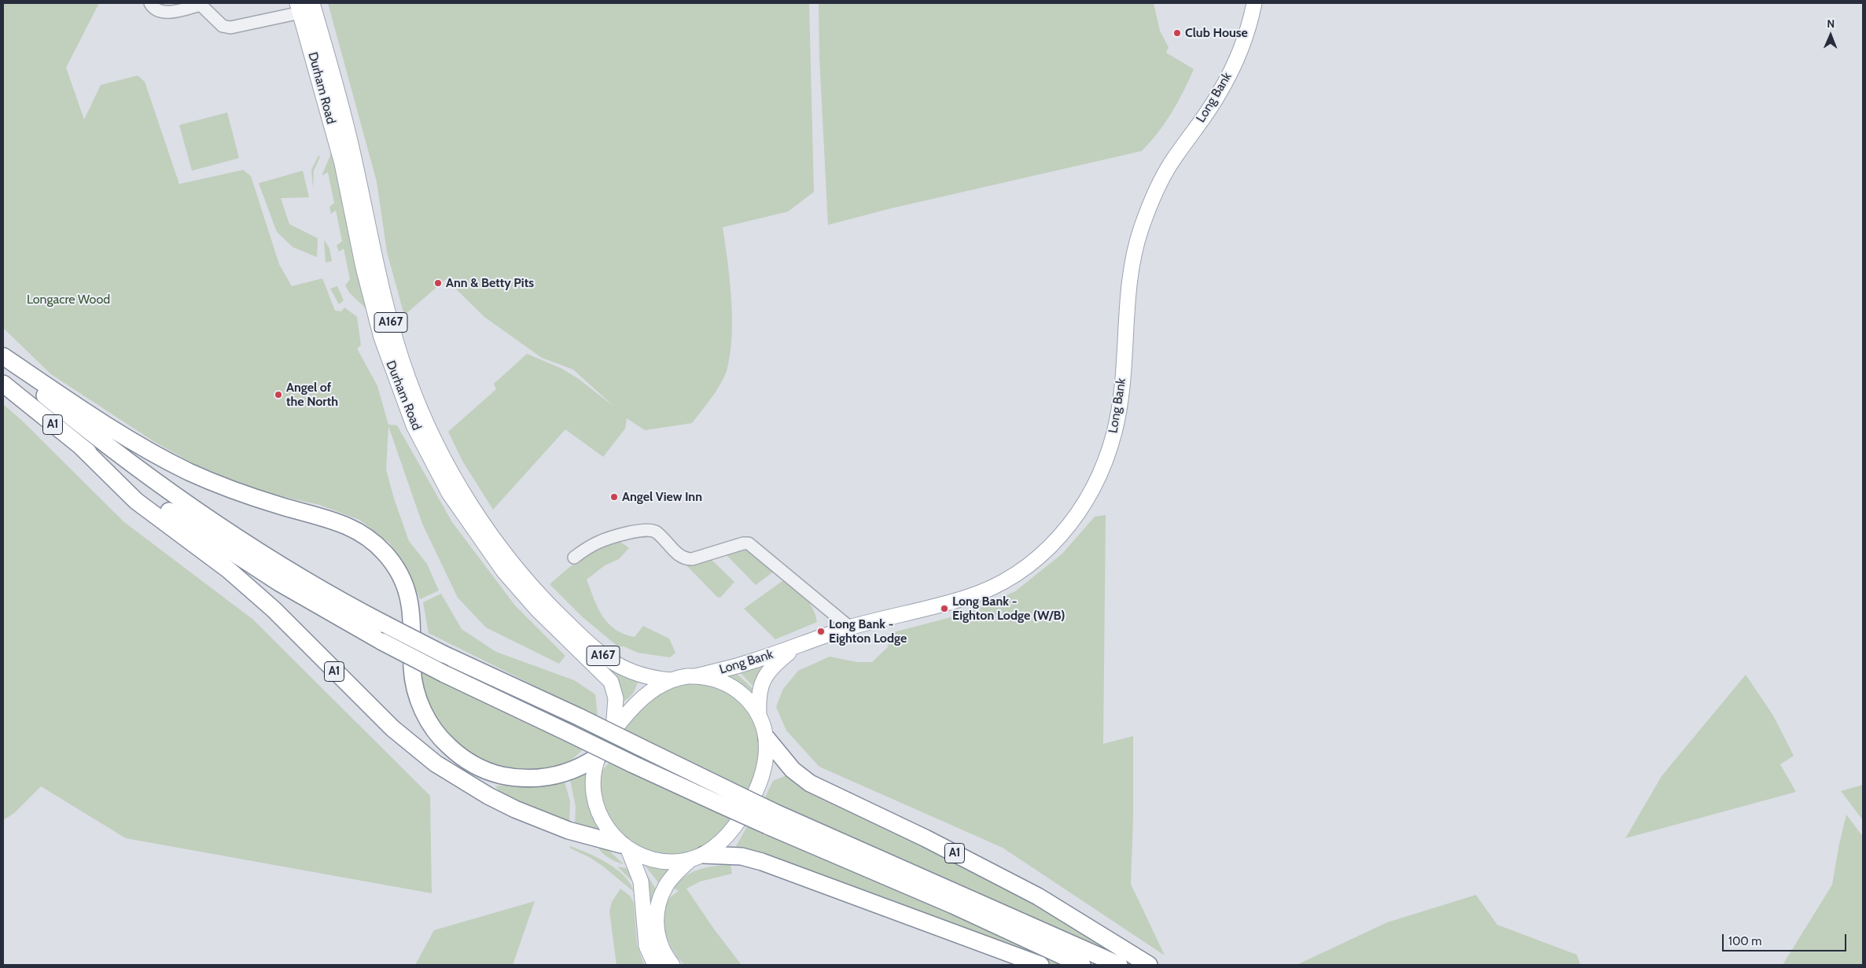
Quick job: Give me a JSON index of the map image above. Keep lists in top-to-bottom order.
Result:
{
  "streets": {
    "highway": ["A1"],
    "main road": ["Durham Road", "Long Bank", "A167"]
  },
  "crossings": [
    ["Durham Road", "A167"],
    ["Long Bank", "A167"],
    ["A167", "A1"]
  ],
  "parks": ["Longacre Wood"],
  "places": [
    "Club House",
    "Ann & Betty Pits",
    "Angel of the North",
    "Angel View Inn",
    "Long Bank - Eighton Lodge (W/B)",
    "Long Bank - Eighton Lodge"
  ],
  "scale_bar": "100 m",
  "north": "top"
}
